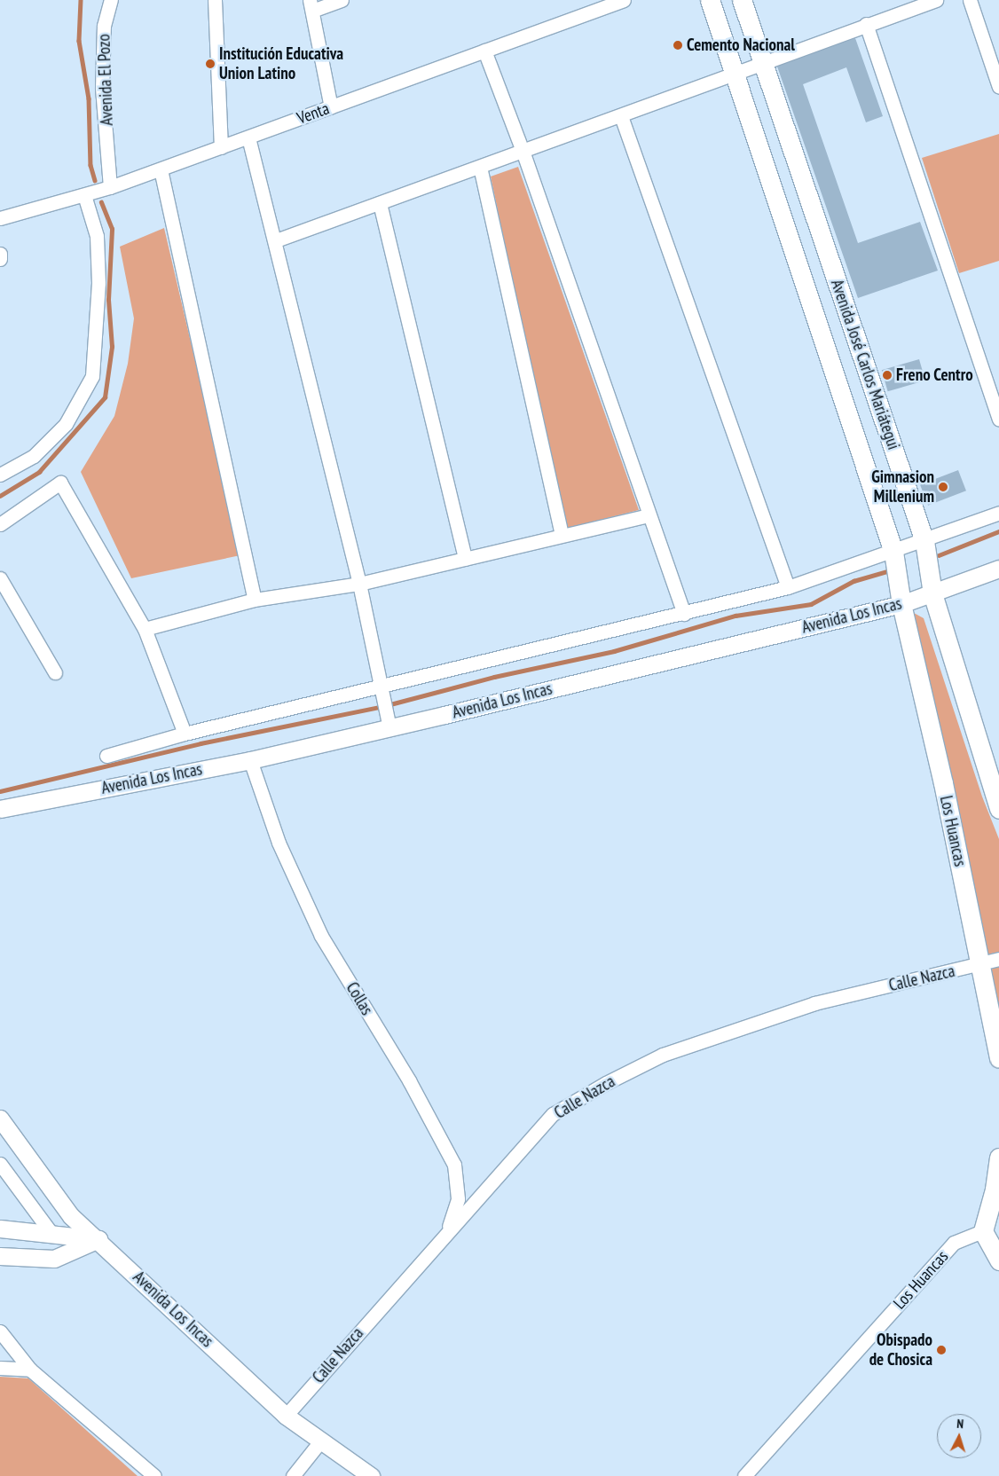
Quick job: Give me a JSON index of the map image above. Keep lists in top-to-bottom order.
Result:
{
  "streets": {
    "main road": ["Avenida José Carlos Mariátegui", "Los Huancas"],
    "street": [
      "Avenida El Pozo",
      "Venta",
      "Avenida Los Incas",
      "Calle Nazca",
      "Collas"
    ]
  },
  "crossings": [
    ["Avenida El Pozo", "Venta"],
    ["Avenida José Carlos Mariátegui", "Avenida Los Incas"],
    ["Avenida José Carlos Mariátegui", "Los Huancas"],
    ["Avenida Los Incas", "Los Huancas"],
    ["Avenida Los Incas", "Calle Nazca"],
    ["Avenida Los Incas", "Collas"],
    ["Los Huancas", "Calle Nazca"],
    ["Calle Nazca", "Collas"]
  ],
  "places": [
    "Cemento Nacional",
    "Institución Educativa Union Latino",
    "Freno Centro",
    "Gimnasion Millenium",
    "Obispado de Chosica"
  ],
  "north": "top"
}
